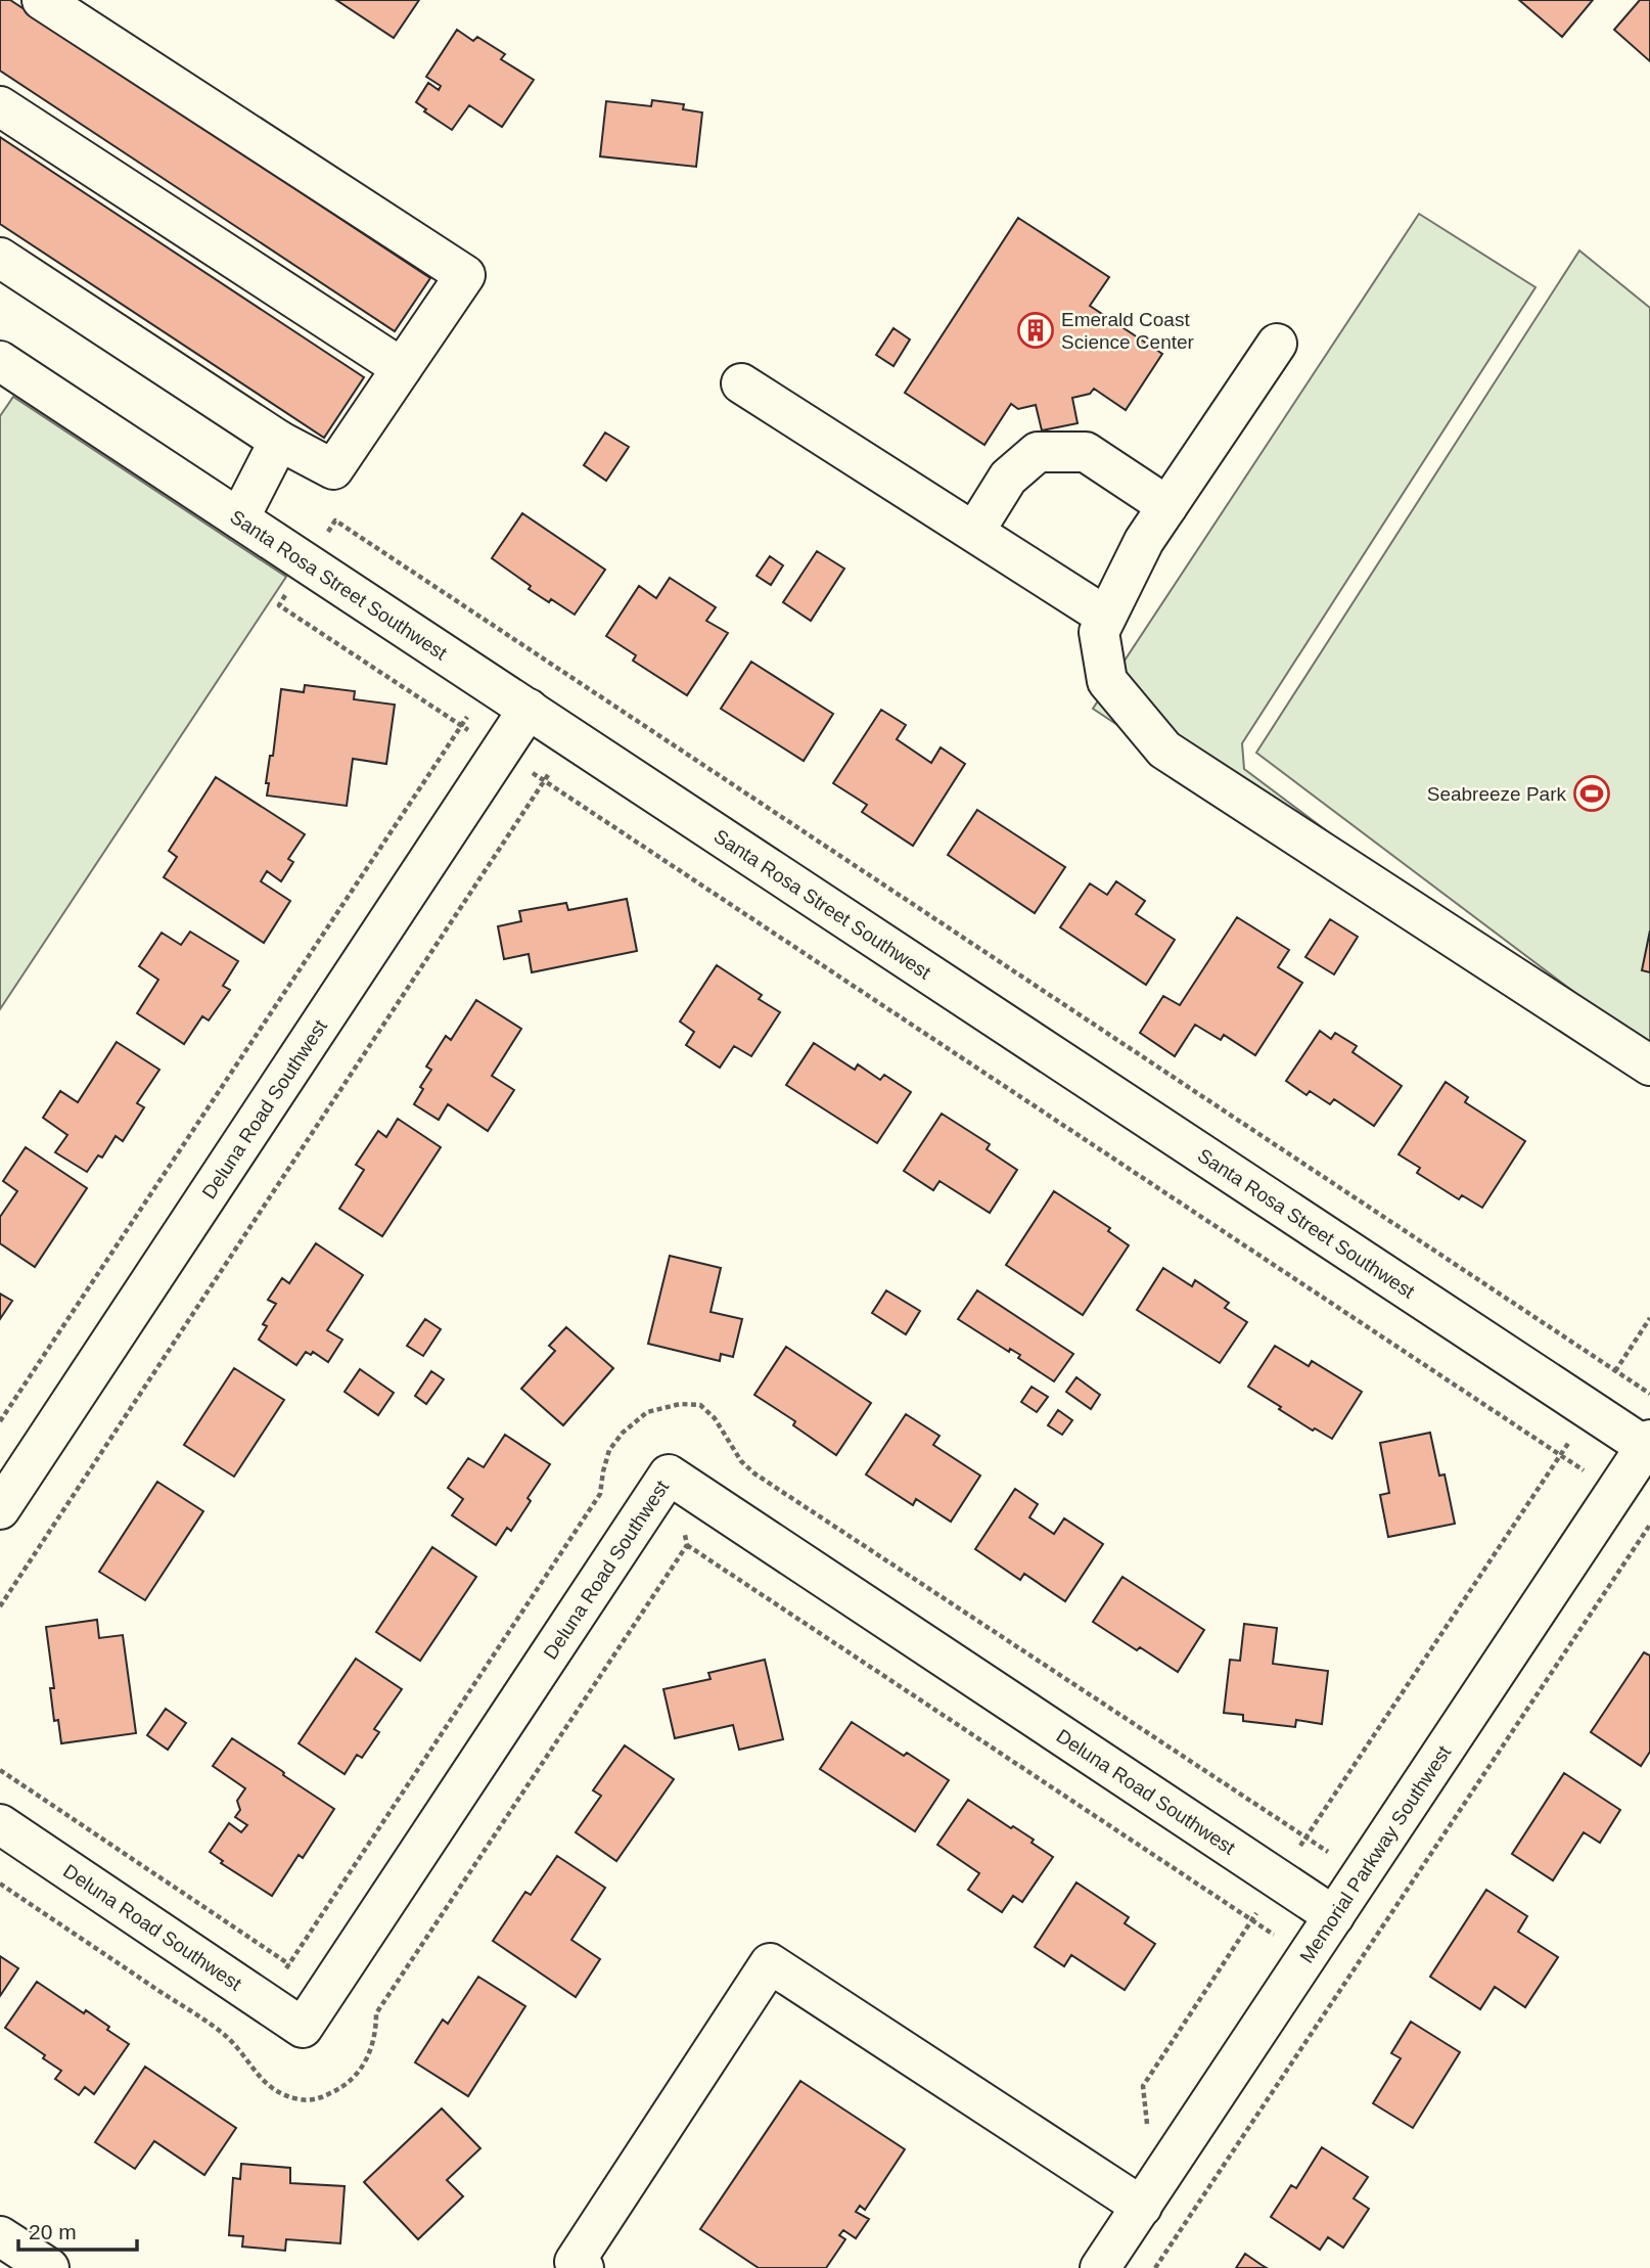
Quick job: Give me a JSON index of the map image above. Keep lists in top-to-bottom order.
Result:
{
  "streets": {
    "street": ["Santa Rosa Street Southwest", "Deluna Road Southwest", "Memorial Parkway Southwest"]
  },
  "crossings": [
    ["Santa Rosa Street Southwest", "Deluna Road Southwest"],
    ["Santa Rosa Street Southwest", "Memorial Parkway Southwest"],
    ["Deluna Road Southwest", "Memorial Parkway Southwest"]
  ],
  "places": {
    "building": ["Emerald Coast Science Center"],
    "sports": ["Seabreeze Park"]
  },
  "scale_bar": "20 m"
}
